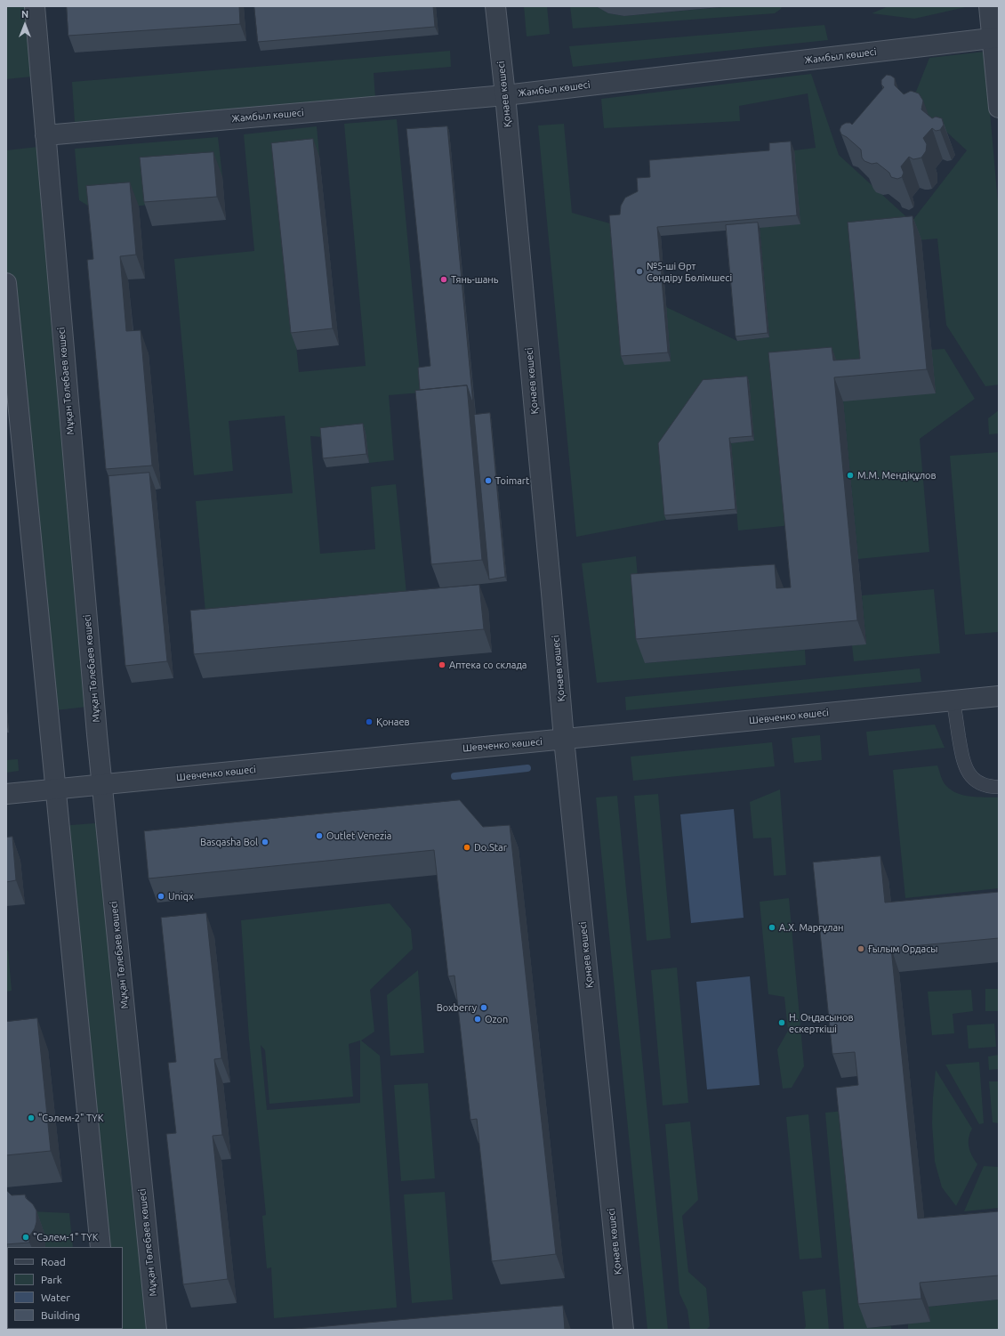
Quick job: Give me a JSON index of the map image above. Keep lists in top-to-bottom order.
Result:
{
  "streets": {
    "street": [
      "Жамбыл көшесі",
      "Қонаев көшесі",
      "Мұқан Төлебаев көшесі",
      "Шевченко көшесі"
    ]
  },
  "crossings": [
    ["Жамбыл көшесі", "Қонаев көшесі"],
    ["Жамбыл көшесі", "Мұқан Төлебаев көшесі"],
    ["Қонаев көшесі", "Шевченко көшесі"],
    ["Мұқан Төлебаев көшесі", "Шевченко көшесі"]
  ],
  "places": [
    "№5-ші Өрт Сөндіру Бөлімшесі",
    "Тянь-шань",
    "М.М. Мендіқұлов",
    "Toimart",
    "Аптека со склада",
    "Қонаев",
    "Outlet Venezia",
    "Basqasha Bol",
    "Do.Star",
    "Uniqx",
    "А.Х. Марғұлан",
    "Ғылым Ордасы",
    "Boxberry",
    "Ozon",
    "Н. Оңдасынов ескерткіші",
    "\"Сәлем-2\" ТҮК",
    "\"Сәлем-1\" ТҮК"
  ],
  "legend": [
    "Road",
    "Park",
    "Water",
    "Building"
  ],
  "north": "top"
}
